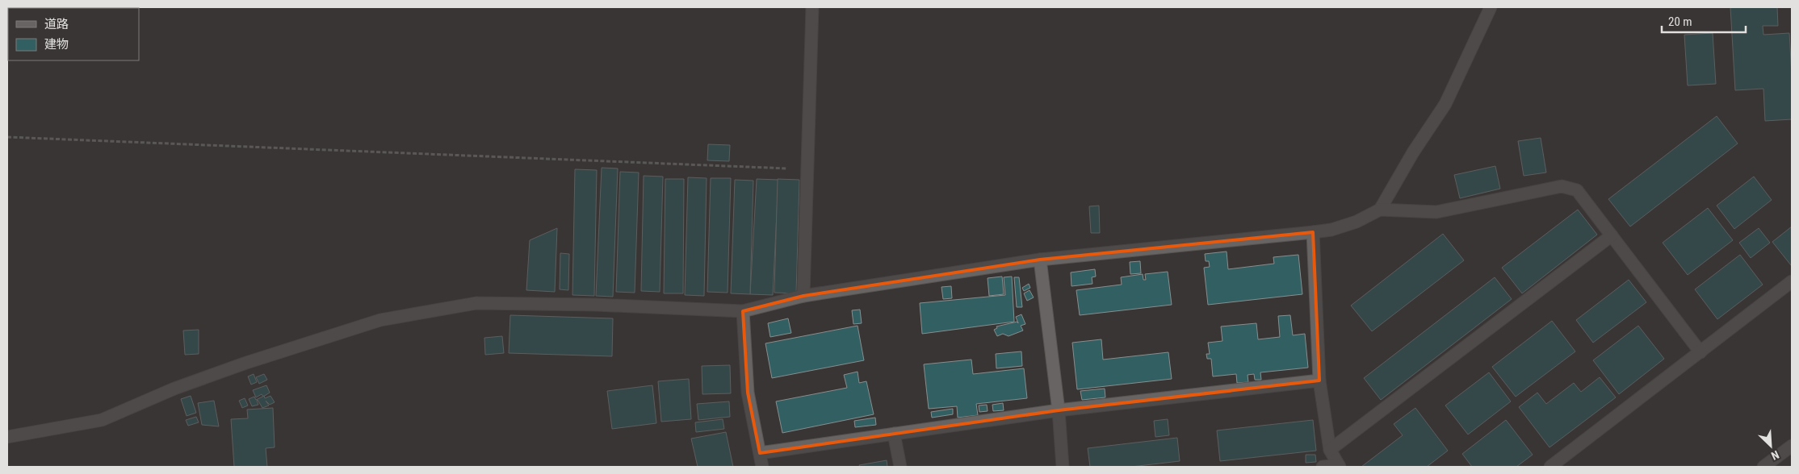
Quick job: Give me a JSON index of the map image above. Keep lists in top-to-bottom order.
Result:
{
  "legend": ["道路", "建物"],
  "scale_bar": "20 m",
  "north": "bottom right"
}
